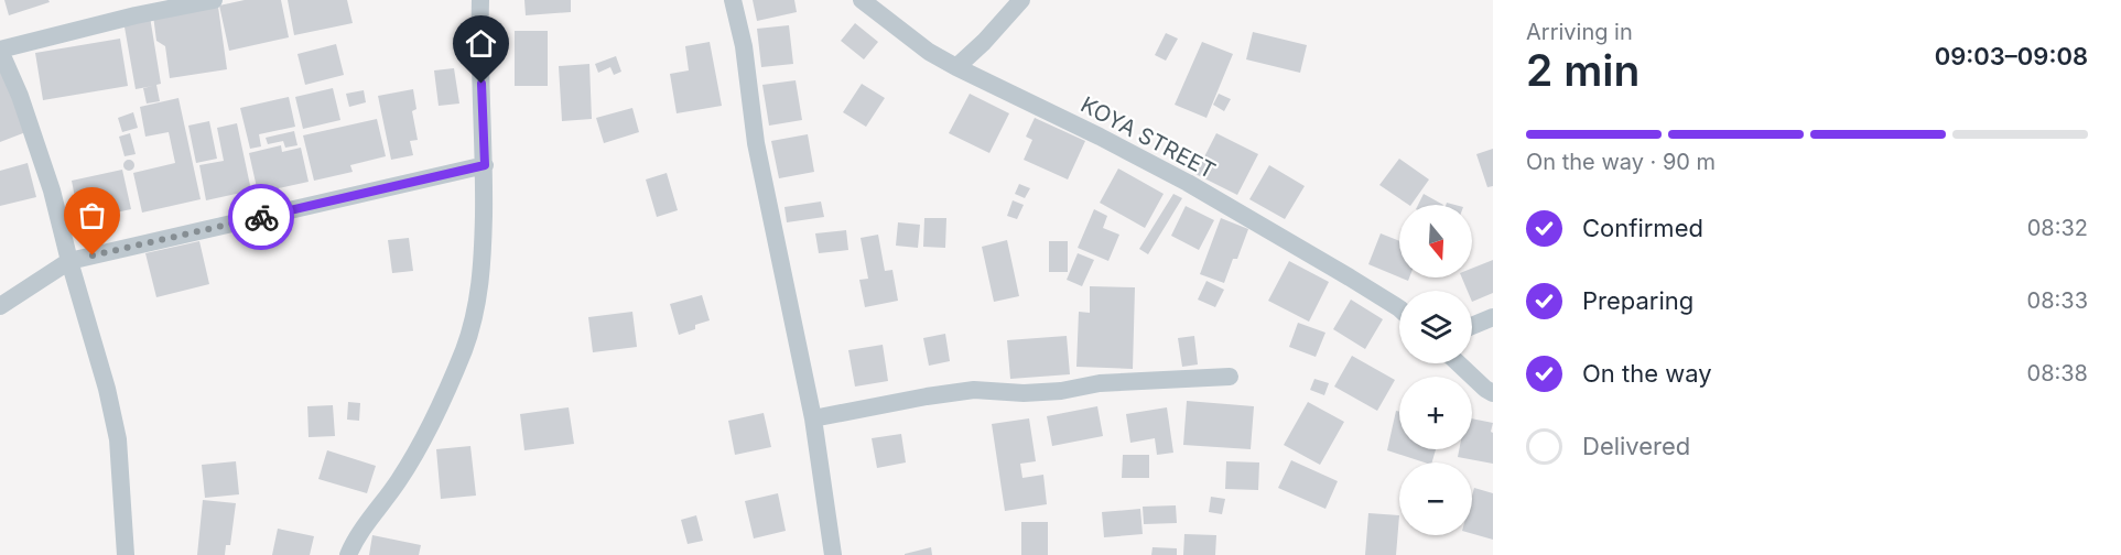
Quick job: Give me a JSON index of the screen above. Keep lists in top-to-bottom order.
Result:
{
  "streets": {
    "street": ["KOYA STREET"]
  },
  "north": "bottom",
  "page": {
    "heading": ["2 min", "Arriving in", "09:03–09:08"],
    "bar": "On the way · 90 m",
    "list": [
      ["Confirmed", "08:32"],
      ["Preparing", "08:33"],
      ["On the way", "08:38"],
      "Delivered"
    ],
    "map_buttons": ["+", "−"]
  }
}
